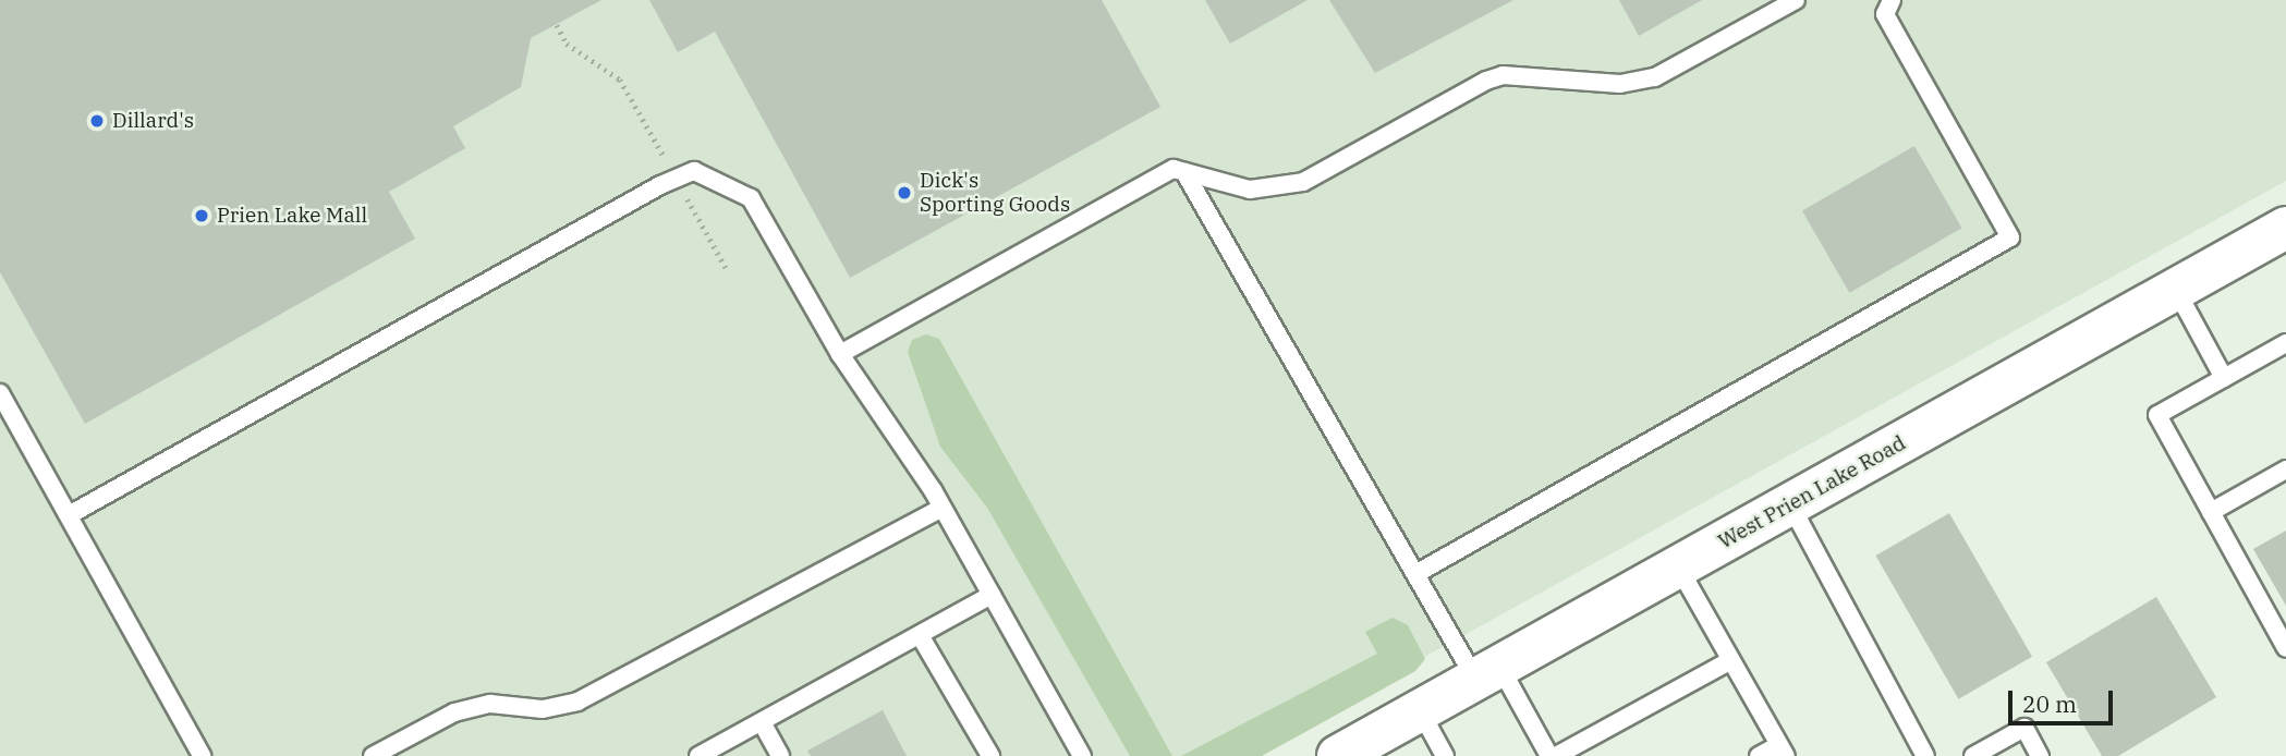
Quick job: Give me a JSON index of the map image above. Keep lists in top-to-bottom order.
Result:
{
  "streets": {
    "street": ["West Prien Lake Road"]
  },
  "places": ["Dillard's", "Dick's Sporting Goods", "Prien Lake Mall"],
  "scale_bar": "20 m"
}
